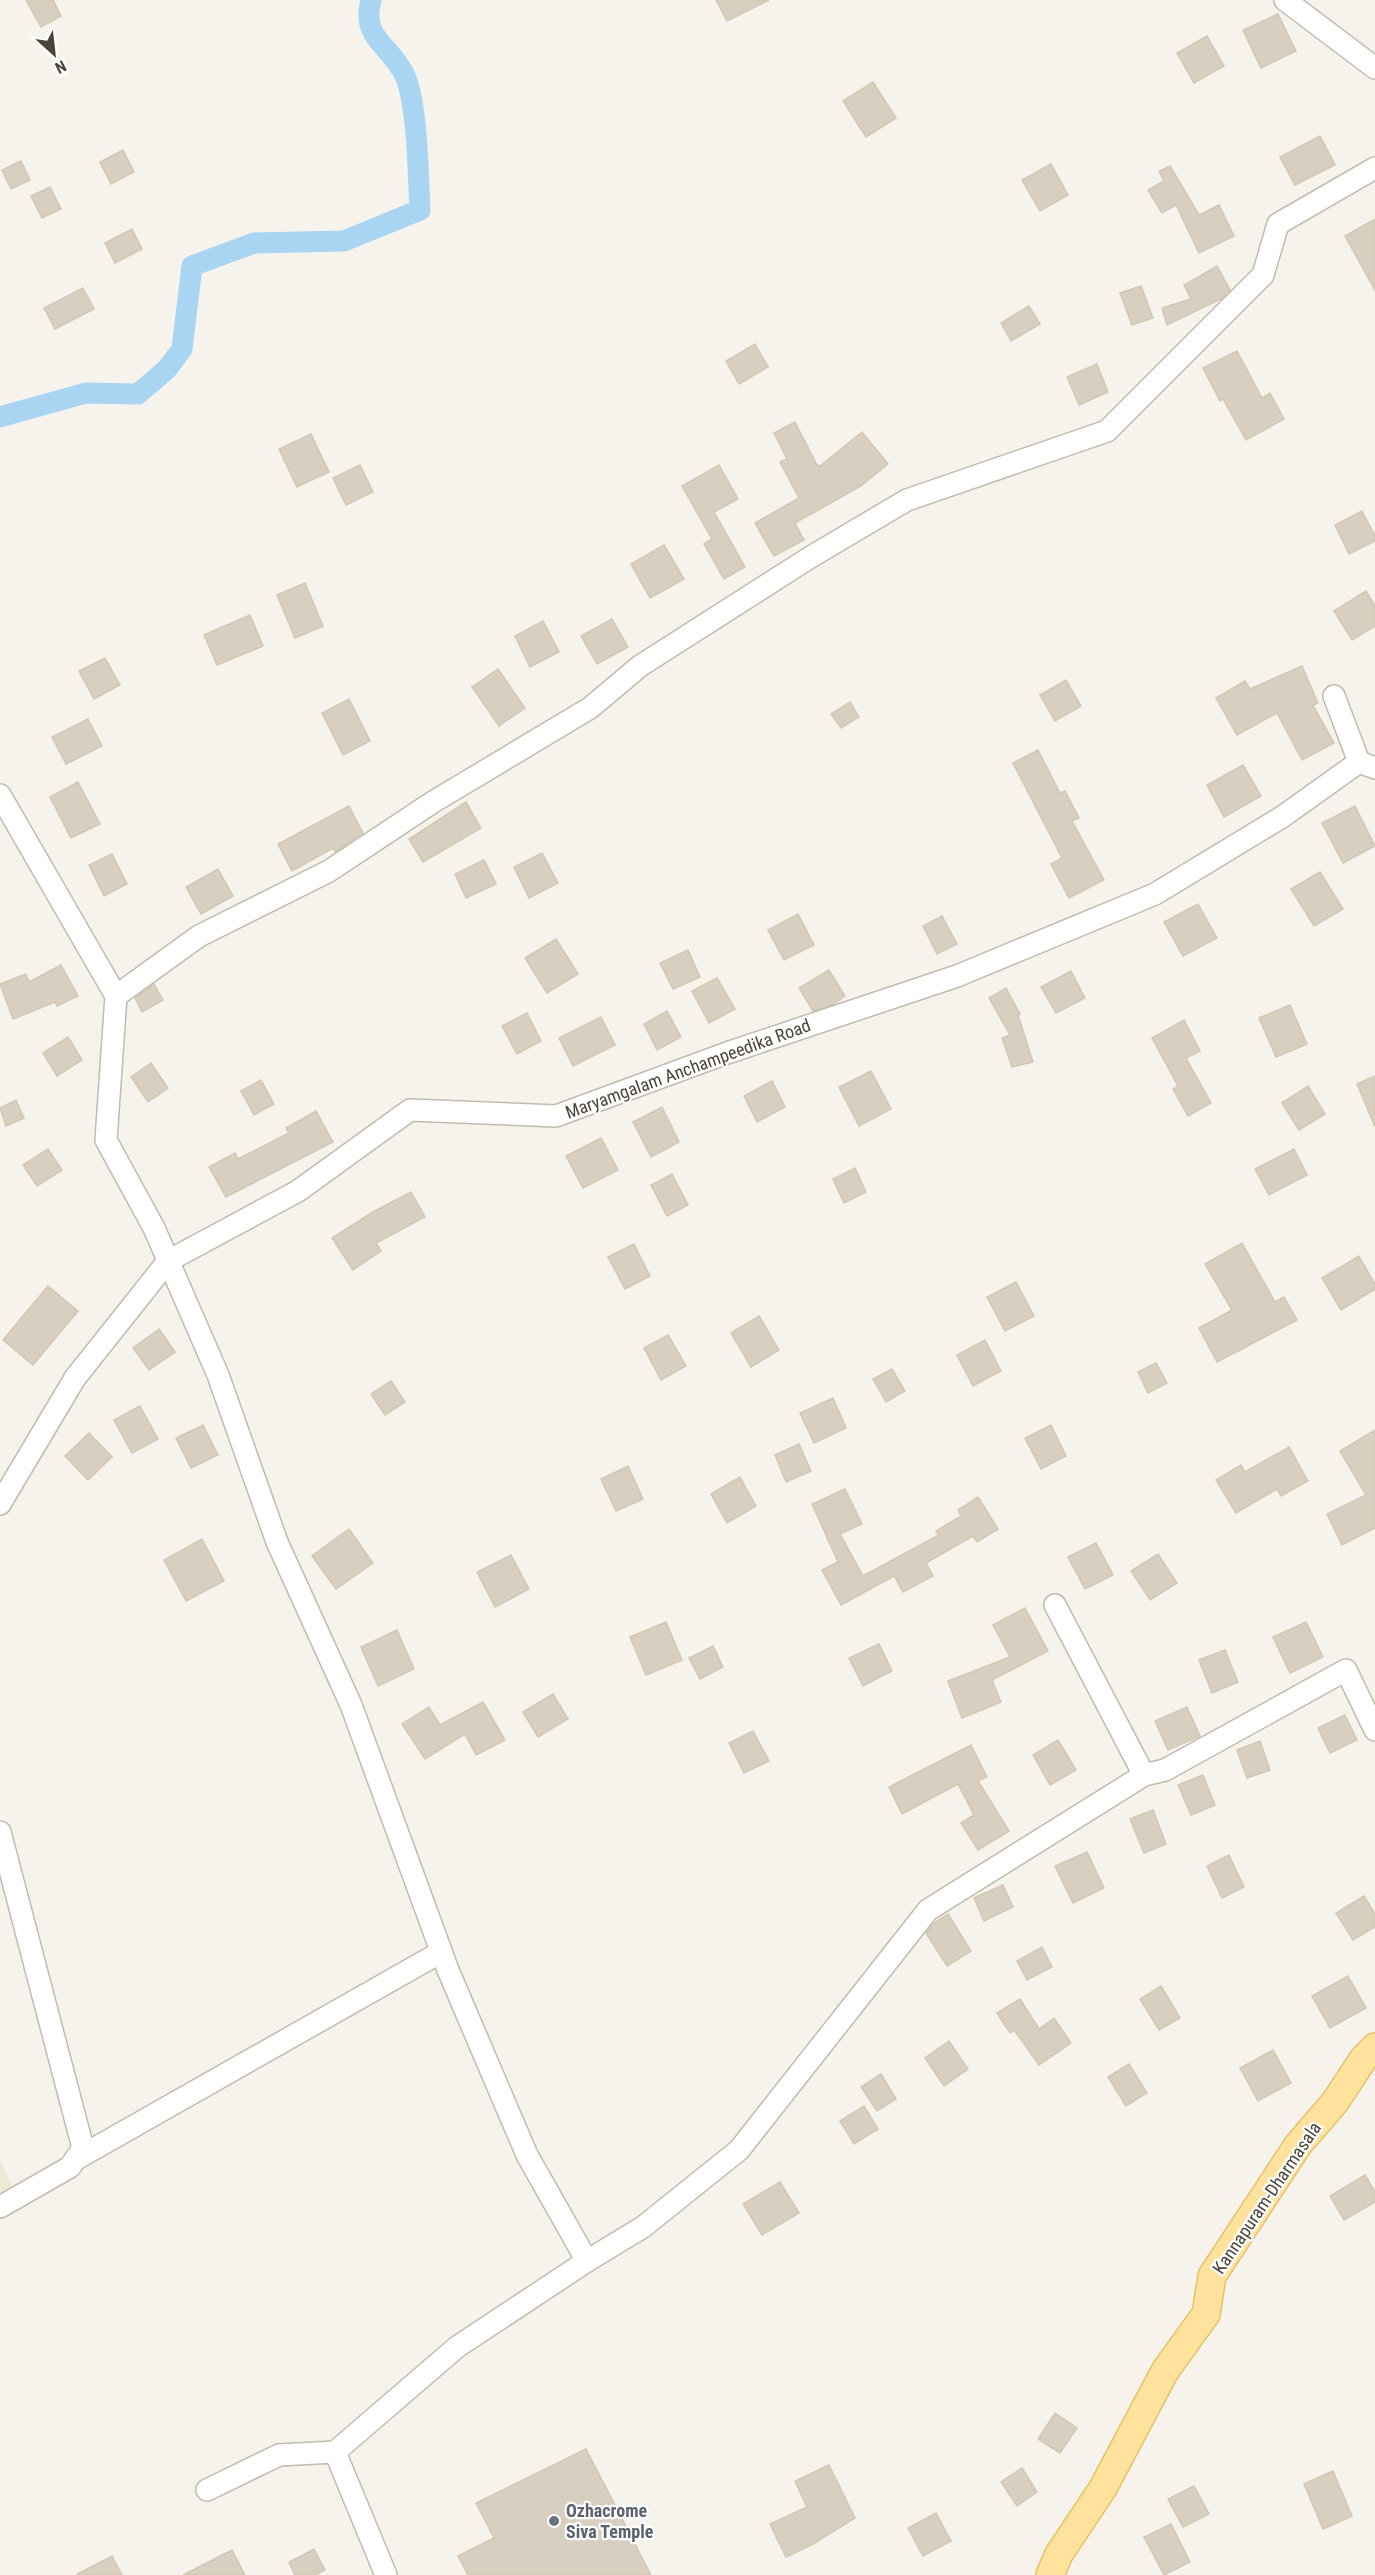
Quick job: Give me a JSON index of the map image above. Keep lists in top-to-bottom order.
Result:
{
  "streets": {
    "main road": ["Kannapuram-Dharmasala"],
    "street": ["Maryamgalam Anchampeedika Road"]
  },
  "places": ["Ozhacrome Siva Temple"],
  "north": "bottom right"
}
